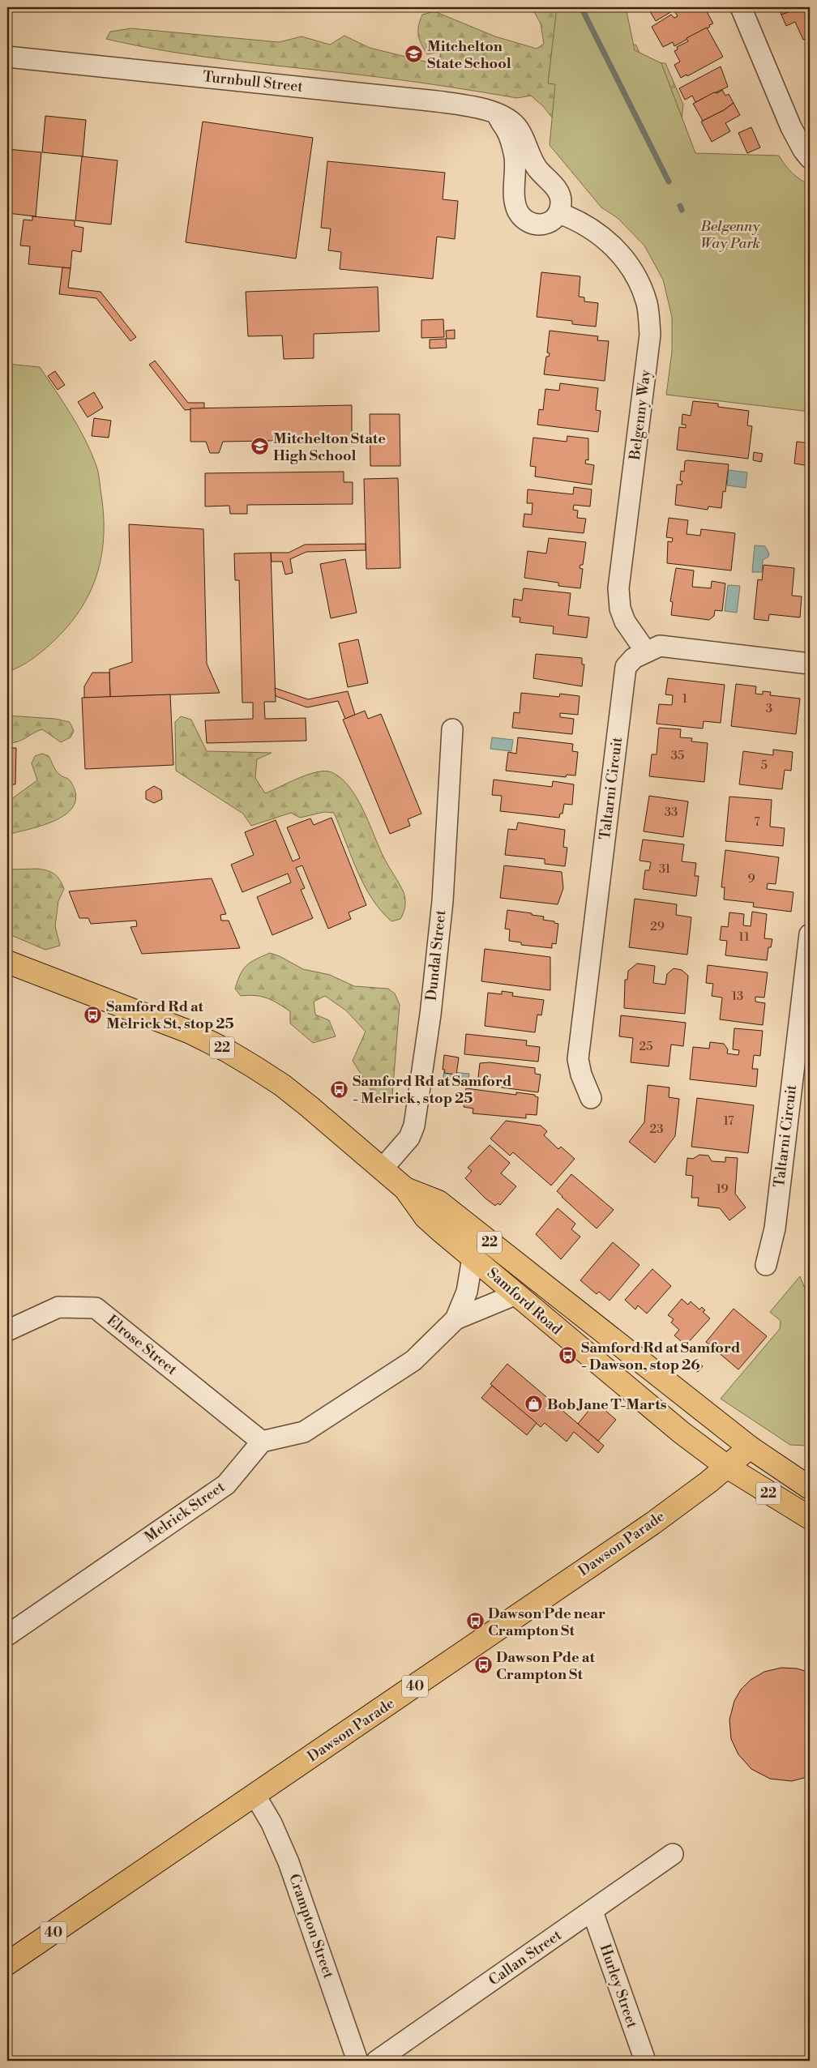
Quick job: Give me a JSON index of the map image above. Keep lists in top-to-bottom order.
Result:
{
  "streets": {
    "main road": [
      "22",
      "Samford Road",
      "Dawson Parade",
      "40"
    ],
    "street": [
      "Turnbull Street",
      "Belgenny Way",
      "Taltarni Circuit",
      "Dundal Street",
      "Elrose Street",
      "Melrick Street",
      "Crampton Street",
      "Callan Street",
      "Hurley Street"
    ]
  },
  "crossings": [
    ["Turnbull Street", "Belgenny Way"],
    ["Belgenny Way", "Taltarni Circuit"],
    ["Dundal Street", "Samford Road"],
    ["Samford Road", "Dawson Parade"],
    ["Elrose Street", "Melrick Street"],
    ["Dawson Parade", "Crampton Street"],
    ["Callan Street", "Hurley Street"]
  ],
  "parks": ["Belgenny Way Park"],
  "places": {
    "school or university": ["Mitchelton State School", "Mitchelton State High School"],
    "bus stop": [
      "Samford Rd at Melrick St, stop 25",
      "Samford Rd at Samford - Melrick, stop 25",
      "Samford Rd at Samford - Dawson, stop 26",
      "Dawson Pde near Crampton St",
      "Dawson Pde at Crampton St"
    ],
    "shop": ["Bob Jane T-Marts"]
  },
  "house_numbers": [
    "1",
    "3",
    "35",
    "5",
    "33",
    "7",
    "31",
    "9",
    "29",
    "11",
    "13",
    "25",
    "17",
    "23",
    "19"
  ]
}
